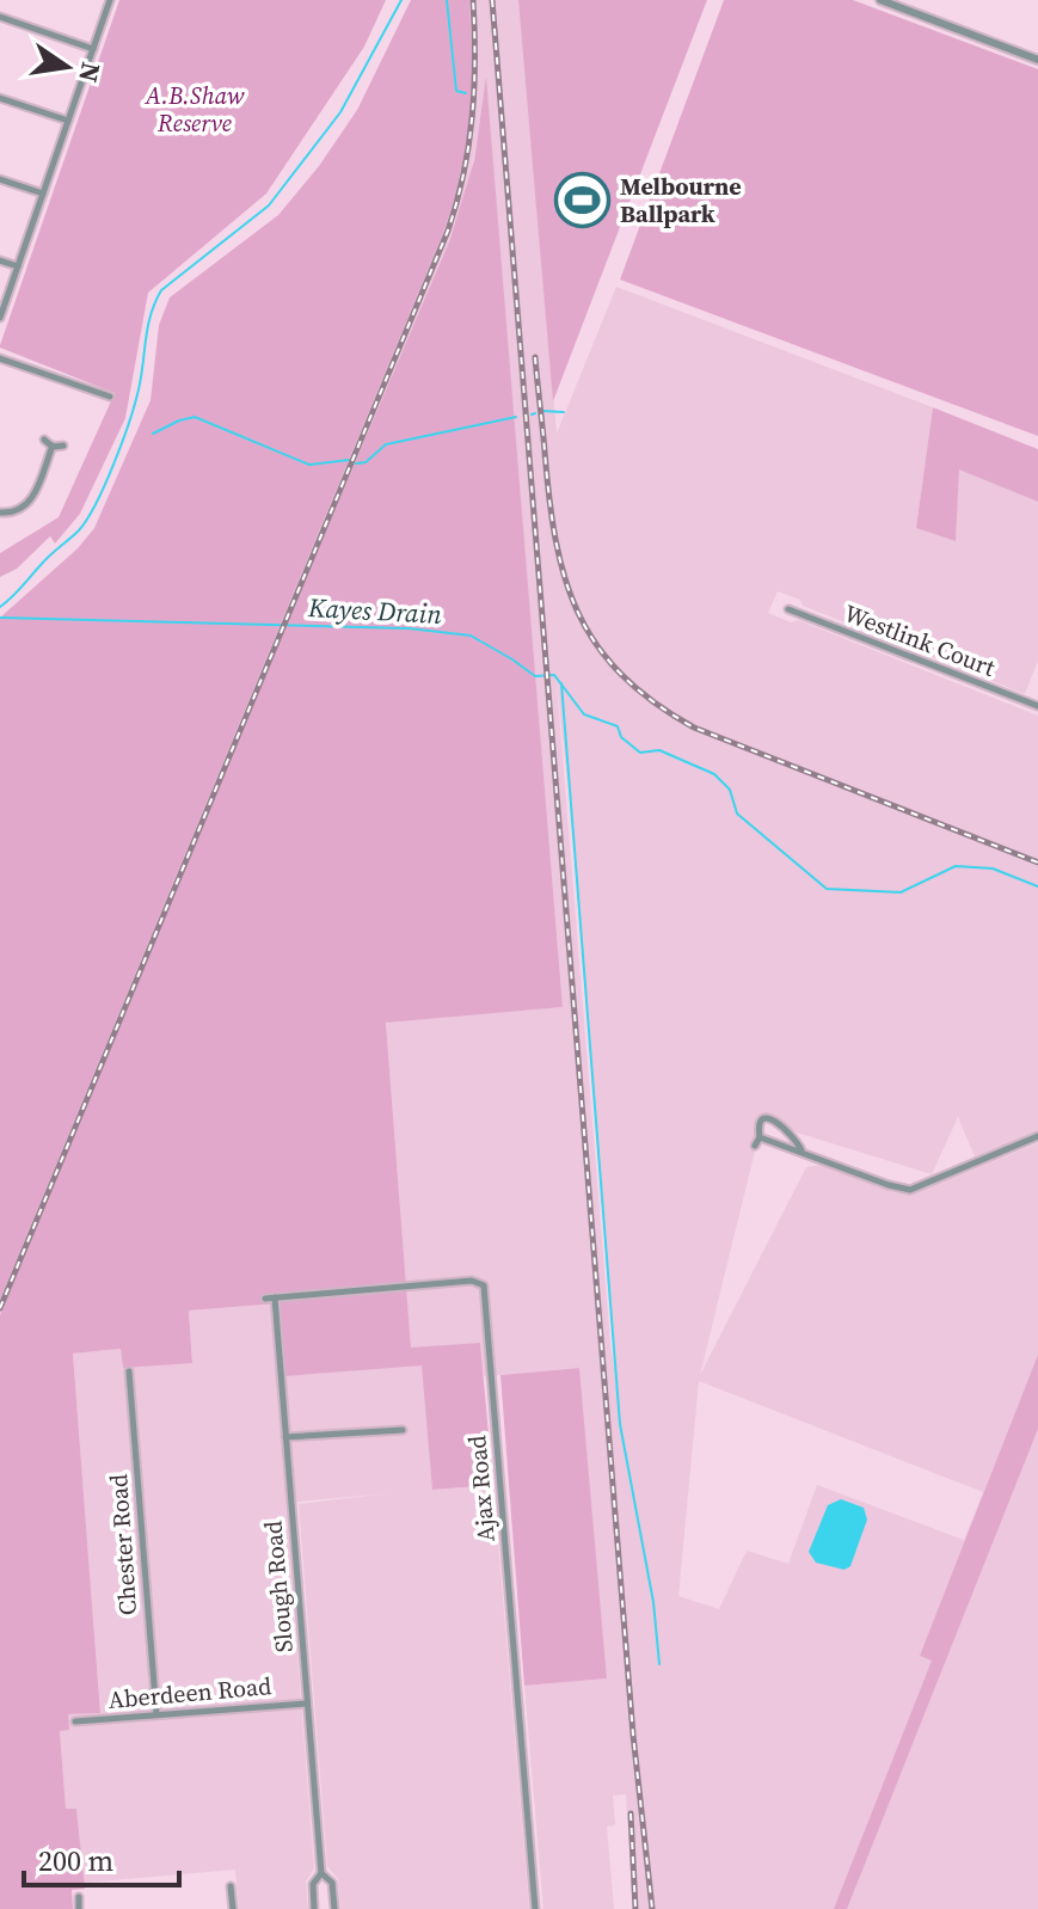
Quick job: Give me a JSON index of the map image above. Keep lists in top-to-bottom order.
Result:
{
  "streets": {
    "street": [
      "Westlink Court",
      "Ajax Road",
      "Chester Road",
      "Slough Road",
      "Aberdeen Road"
    ]
  },
  "crossings": [
    ["Ajax Road", "Slough Road"],
    ["Chester Road", "Aberdeen Road"],
    ["Slough Road", "Aberdeen Road"]
  ],
  "water": ["Kayes Drain"],
  "parks": ["A.B.Shaw Reserve"],
  "places": {
    "sports": ["Melbourne Ballpark"]
  },
  "scale_bar": "200 m",
  "north": "right"
}
